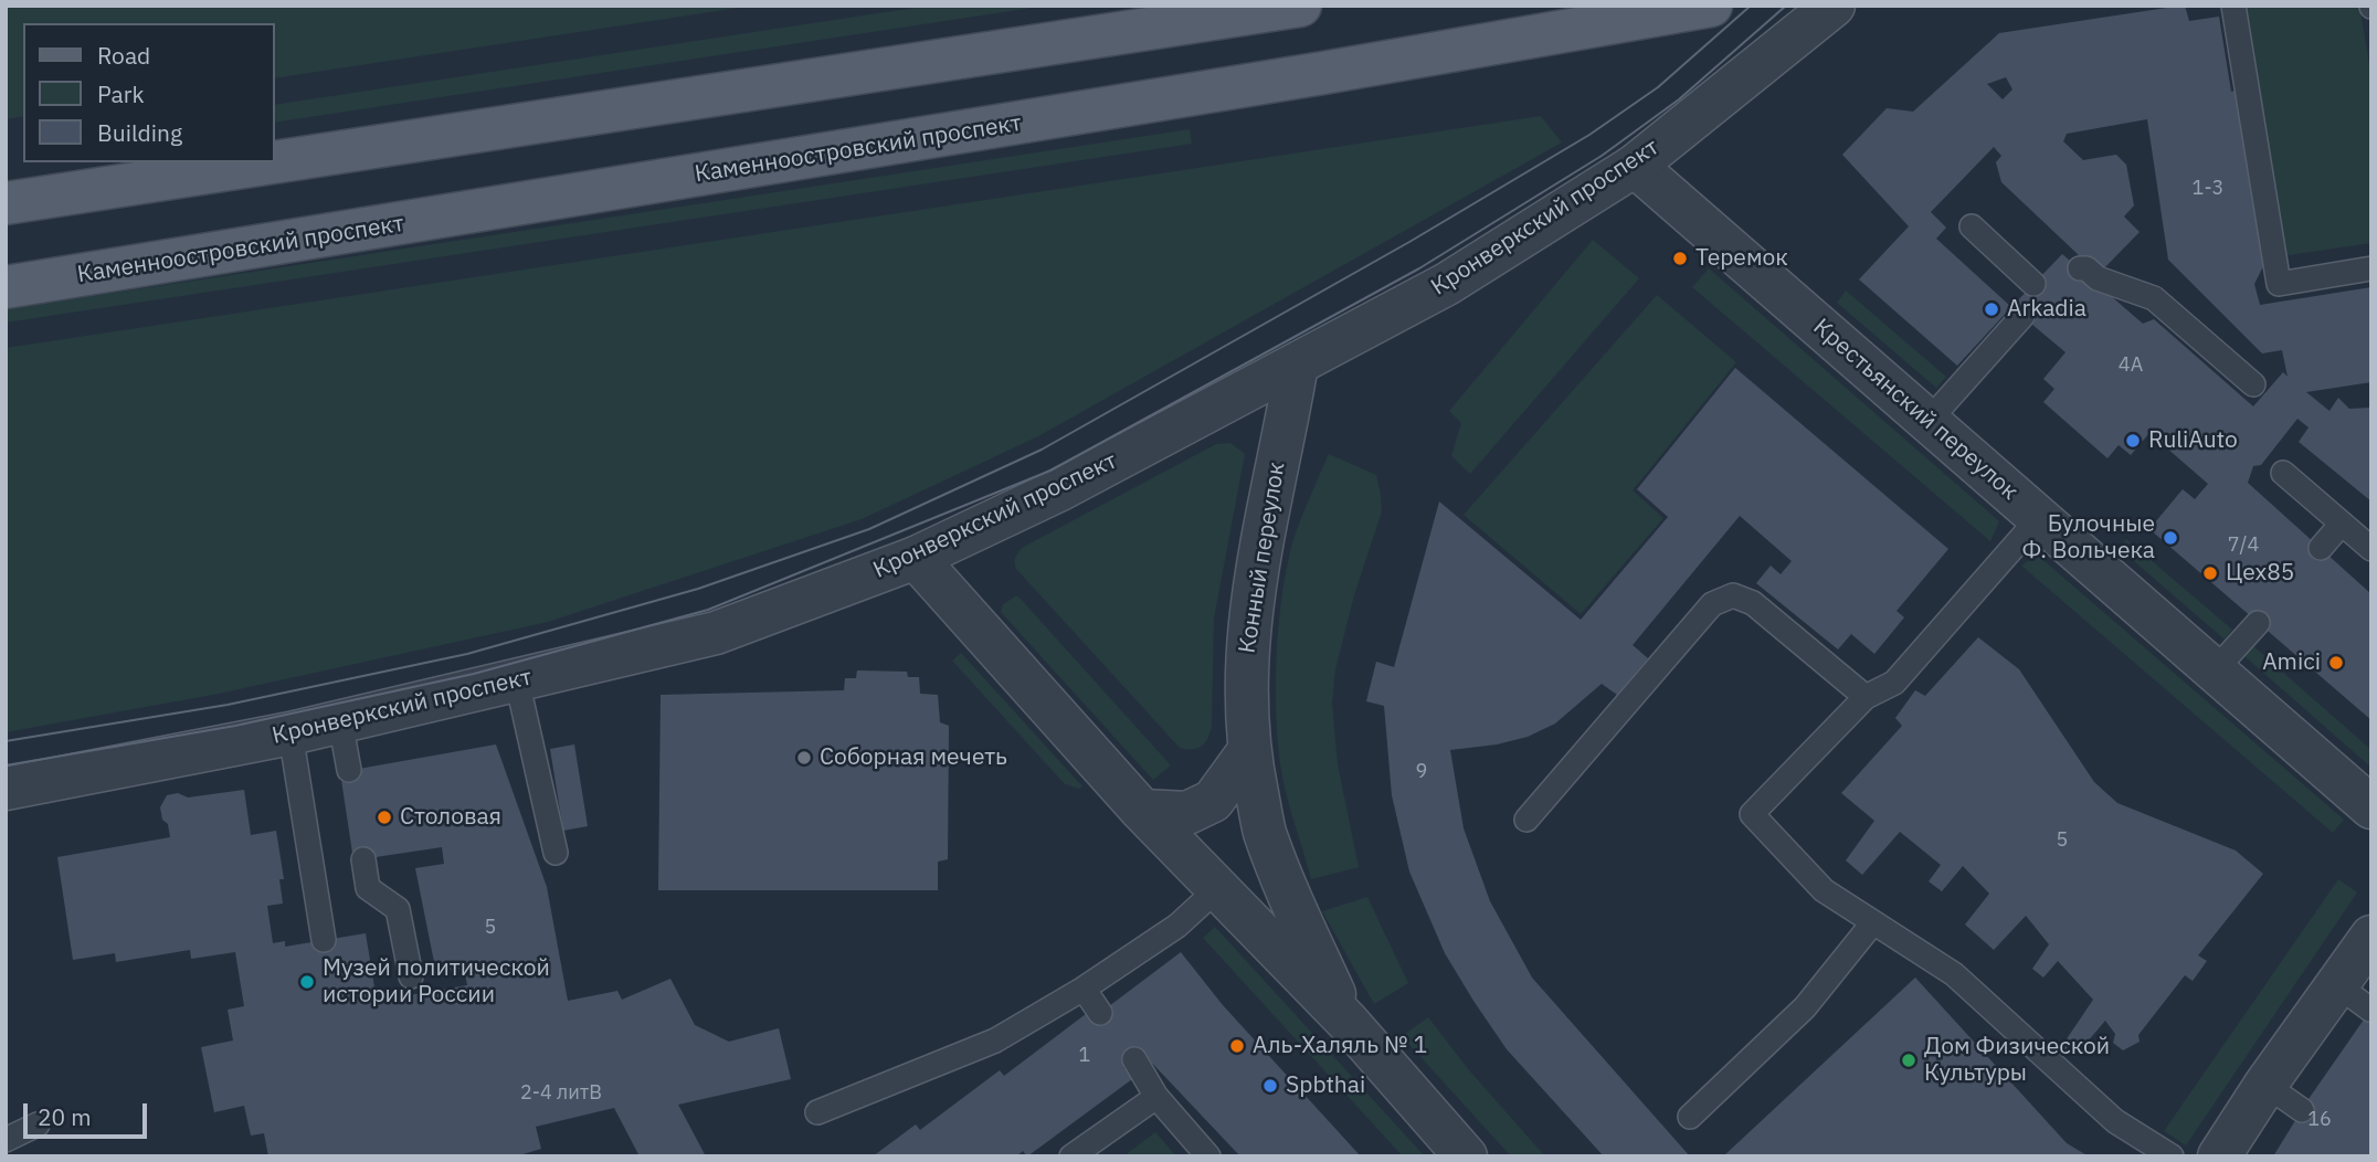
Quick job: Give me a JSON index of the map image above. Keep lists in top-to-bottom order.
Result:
{
  "streets": {
    "main road": ["Каменноостровский проспект"],
    "street": ["Кронверкский проспект", "Крестьянский переулок", "Конный переулок"]
  },
  "crossings": [
    ["Кронверкский проспект", "Крестьянский переулок"],
    ["Кронверкский проспект", "Конный переулок"]
  ],
  "places": [
    "Теремок",
    "Arkadia",
    "RuliAuto",
    "Булочные Ф. Вольчека",
    "Цех85",
    "Amici",
    "Соборная мечеть",
    "Столовая",
    "Музей политической истории России",
    "Аль-Халяль № 1",
    "Дом Физической Культуры",
    "Spbthai"
  ],
  "house_numbers": [
    "1-3",
    "4А",
    "7/4",
    "9",
    "5",
    "5",
    "1",
    "2-4 литВ",
    "16"
  ],
  "legend": ["Road", "Park", "Building"],
  "scale_bar": "20 m"
}
